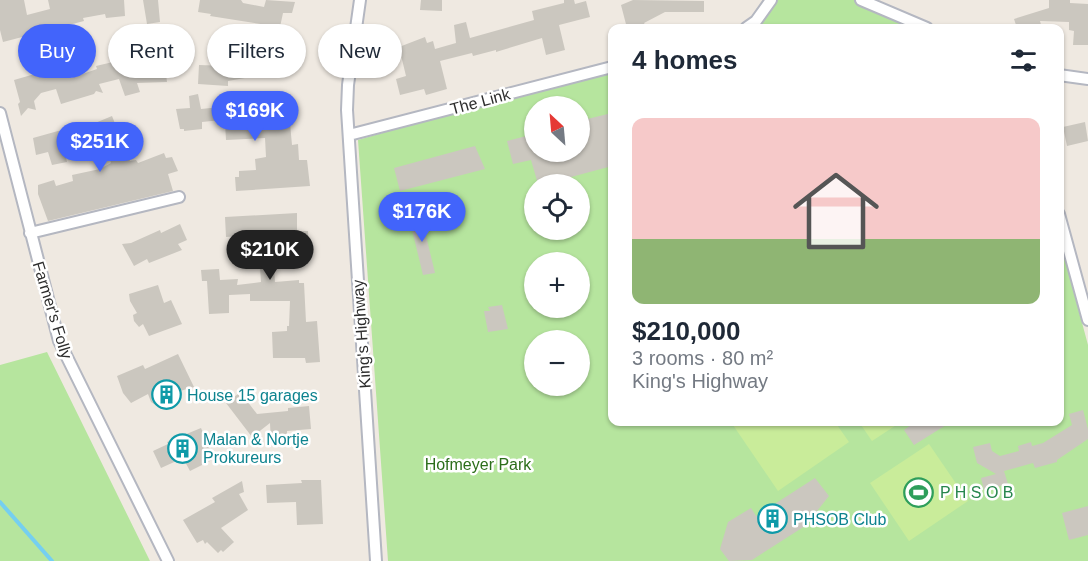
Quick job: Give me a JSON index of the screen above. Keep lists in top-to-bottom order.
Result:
{
  "streets": {
    "street": ["The Link", "Farmer's Folly", "King's Highway"]
  },
  "crossings": [
    ["The Link", "King's Highway"]
  ],
  "parks": ["Hofmeyer Park"],
  "places": {
    "building": ["House 15 garages", "Malan & Nortje Prokureurs", "PHSOB Club"],
    "sports": ["P H S O B"]
  },
  "north": "top left",
  "page": {
    "chip": [
      "Buy",
      "Rent",
      "Filters",
      "New"
    ],
    "heading": "4 homes",
    "price": [
      "$169K",
      "$251K",
      "$176K",
      "$210K"
    ],
    "map_buttons": ["+", "−"],
    "list": [
      {
        "name": "$210,000",
        "note": "3 rooms · 80 m² · King's Highway"
      }
    ]
  }
}
